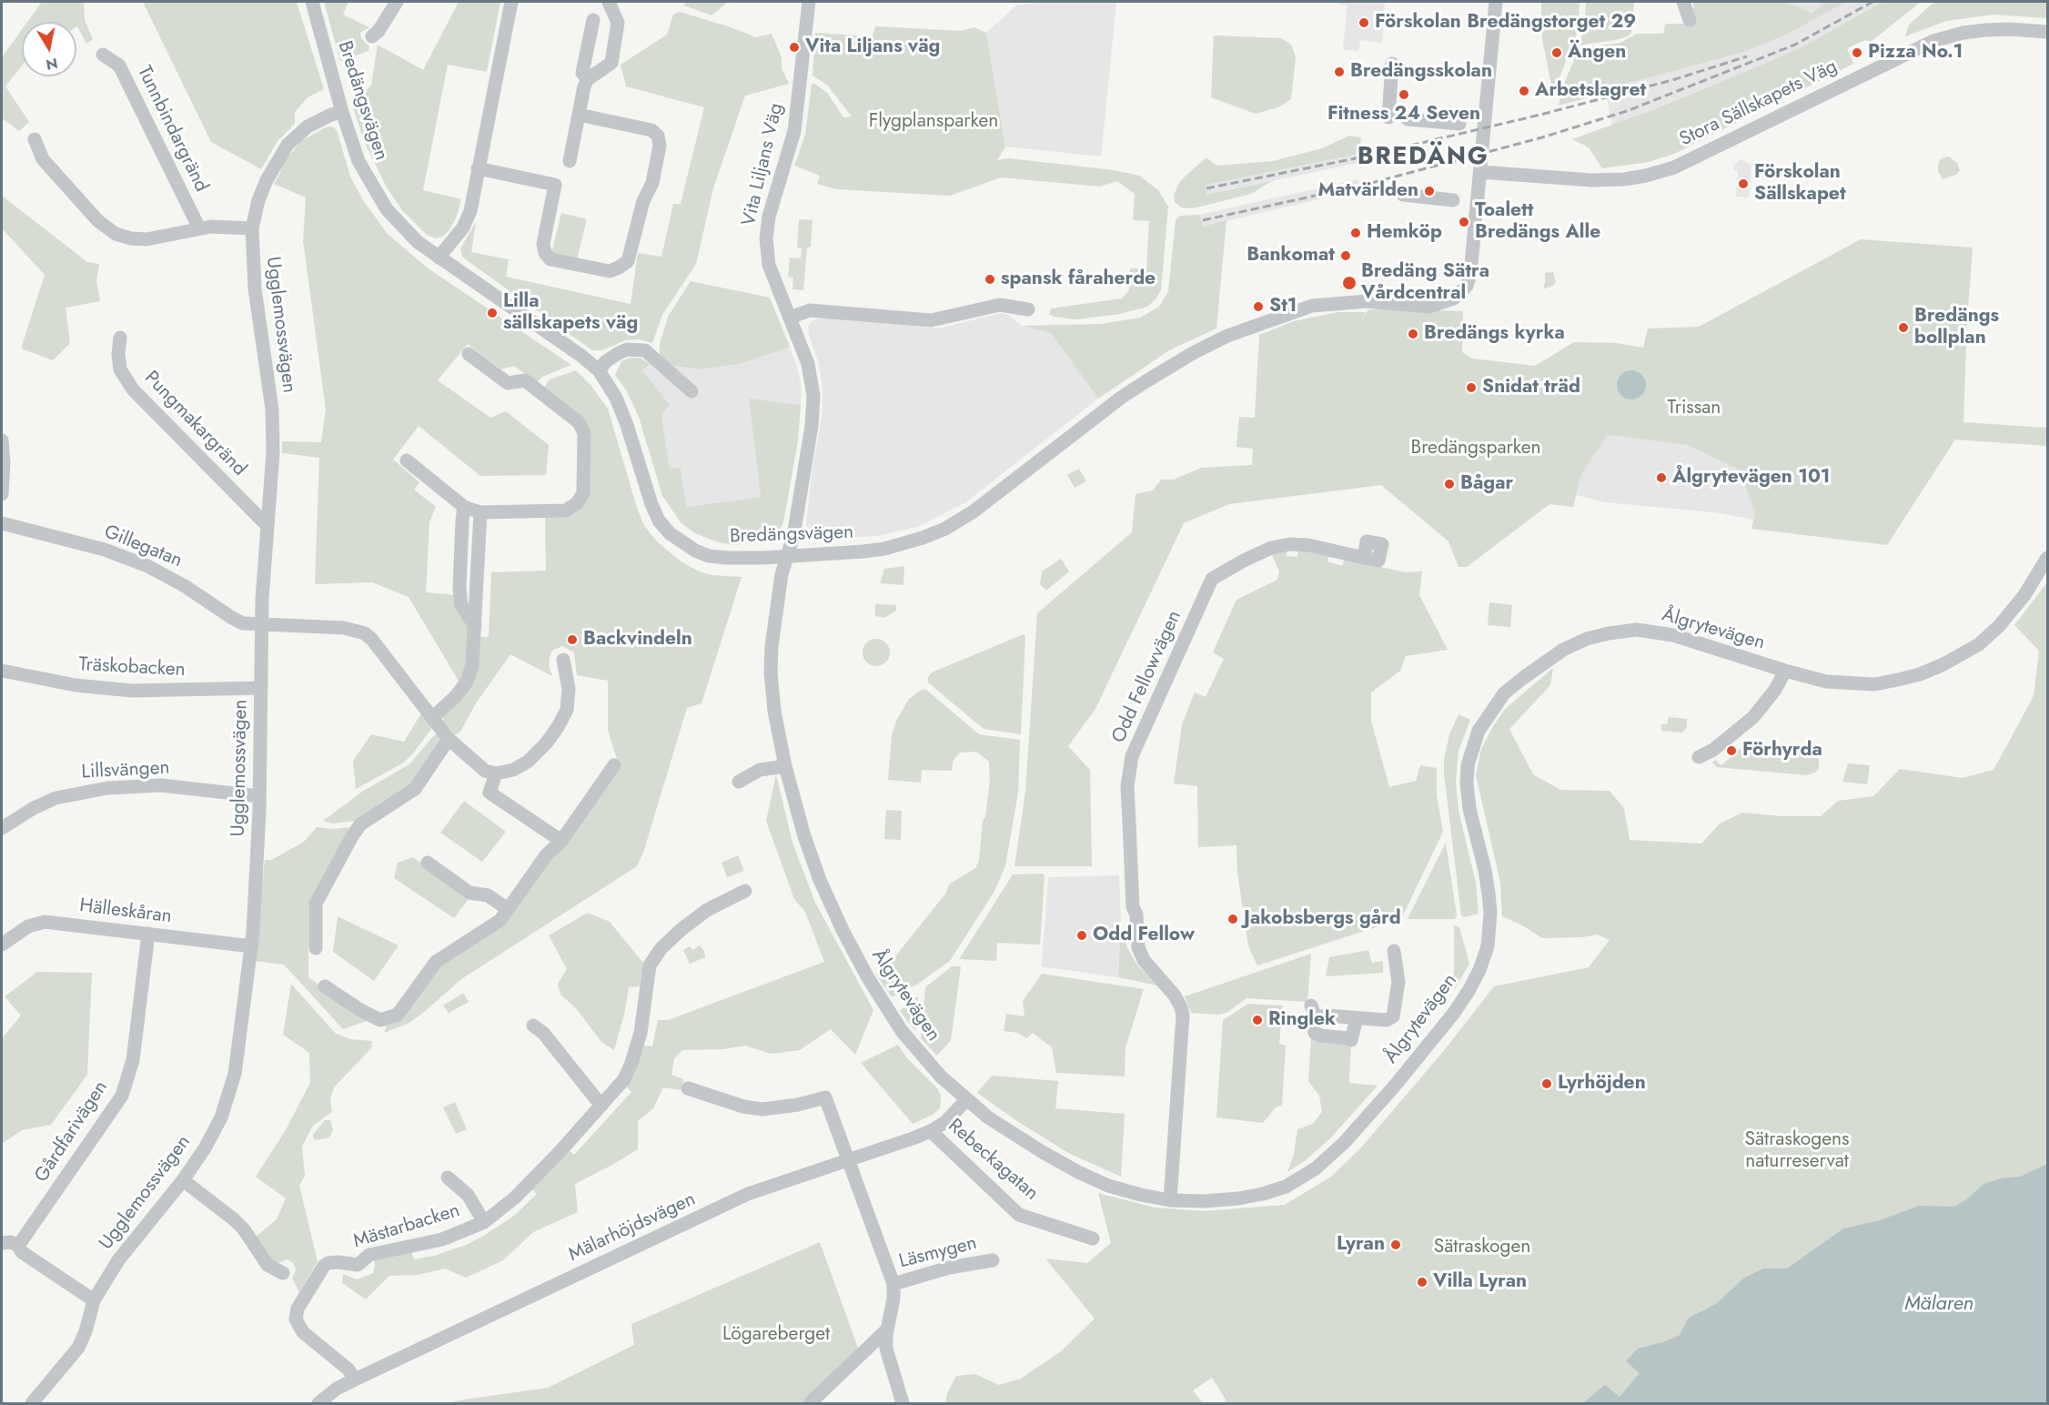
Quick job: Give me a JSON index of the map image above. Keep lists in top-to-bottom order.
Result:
{
  "streets": {
    "street": [
      "Bredängsvägen",
      "Stora Sällskapets Väg",
      "Tunnbindargränd",
      "Vita Liljans Väg",
      "Ugglemossvägen",
      "Pungmakargränd",
      "Gillegatan",
      "Ålgrytevägen",
      "Träskobacken",
      "Odd Fellowvägen",
      "Lillsvängen",
      "Hälleskåran",
      "Gårdfarivägen",
      "Rebeckagatan",
      "Mästarbacken",
      "Mälarhöjdsvägen",
      "Läsmygen"
    ]
  },
  "crossings": [
    ["Bredängsvägen", "Stora Sällskapets Väg"],
    ["Bredängsvägen", "Vita Liljans Väg"],
    ["Bredängsvägen", "Ugglemossvägen"],
    ["Bredängsvägen", "Ålgrytevägen"],
    ["Vita Liljans Väg", "Ålgrytevägen"],
    ["Ugglemossvägen", "Pungmakargränd"],
    ["Ugglemossvägen", "Gillegatan"],
    ["Ugglemossvägen", "Träskobacken"],
    ["Ugglemossvägen", "Lillsvängen"],
    ["Ugglemossvägen", "Hälleskåran"],
    ["Ålgrytevägen", "Odd Fellowvägen"],
    ["Ålgrytevägen", "Mälarhöjdsvägen"],
    ["Hälleskåran", "Gårdfarivägen"],
    ["Rebeckagatan", "Mälarhöjdsvägen"],
    ["Mästarbacken", "Mälarhöjdsvägen"]
  ],
  "districts": ["BREDÄNG"],
  "water": ["Mälaren"],
  "parks": [
    "Flygplansparken",
    "Trissan",
    "Bredängsparken",
    "Sätraskogens naturreservat",
    "Sätraskogen",
    "Lögareberget"
  ],
  "places": [
    "Förskolan Bredängstorget 29",
    "Vita Liljans väg",
    "Ängen",
    "Pizza No.1",
    "Bredängsskolan",
    "Arbetslagret",
    "Fitness 24 Seven",
    "Förskolan Sällskapet",
    "Matvärlden",
    "Toalett Bredängs Alle",
    "Hemköp",
    "Bankomat",
    "spansk fåraherde",
    "Bredäng Sätra Vårdcentral",
    "St1",
    "Lilla sällskapets väg",
    "Bredängs bollplan",
    "Bredängs kyrka",
    "Snidat träd",
    "Ålgrytevägen 101",
    "Bågar",
    "Backvindeln",
    "Förhyrda",
    "Jakobsbergs gård",
    "Odd Fellow",
    "Ringlek",
    "Lyrhöjden",
    "Lyran",
    "Villa Lyran"
  ],
  "north": "bottom"
}
